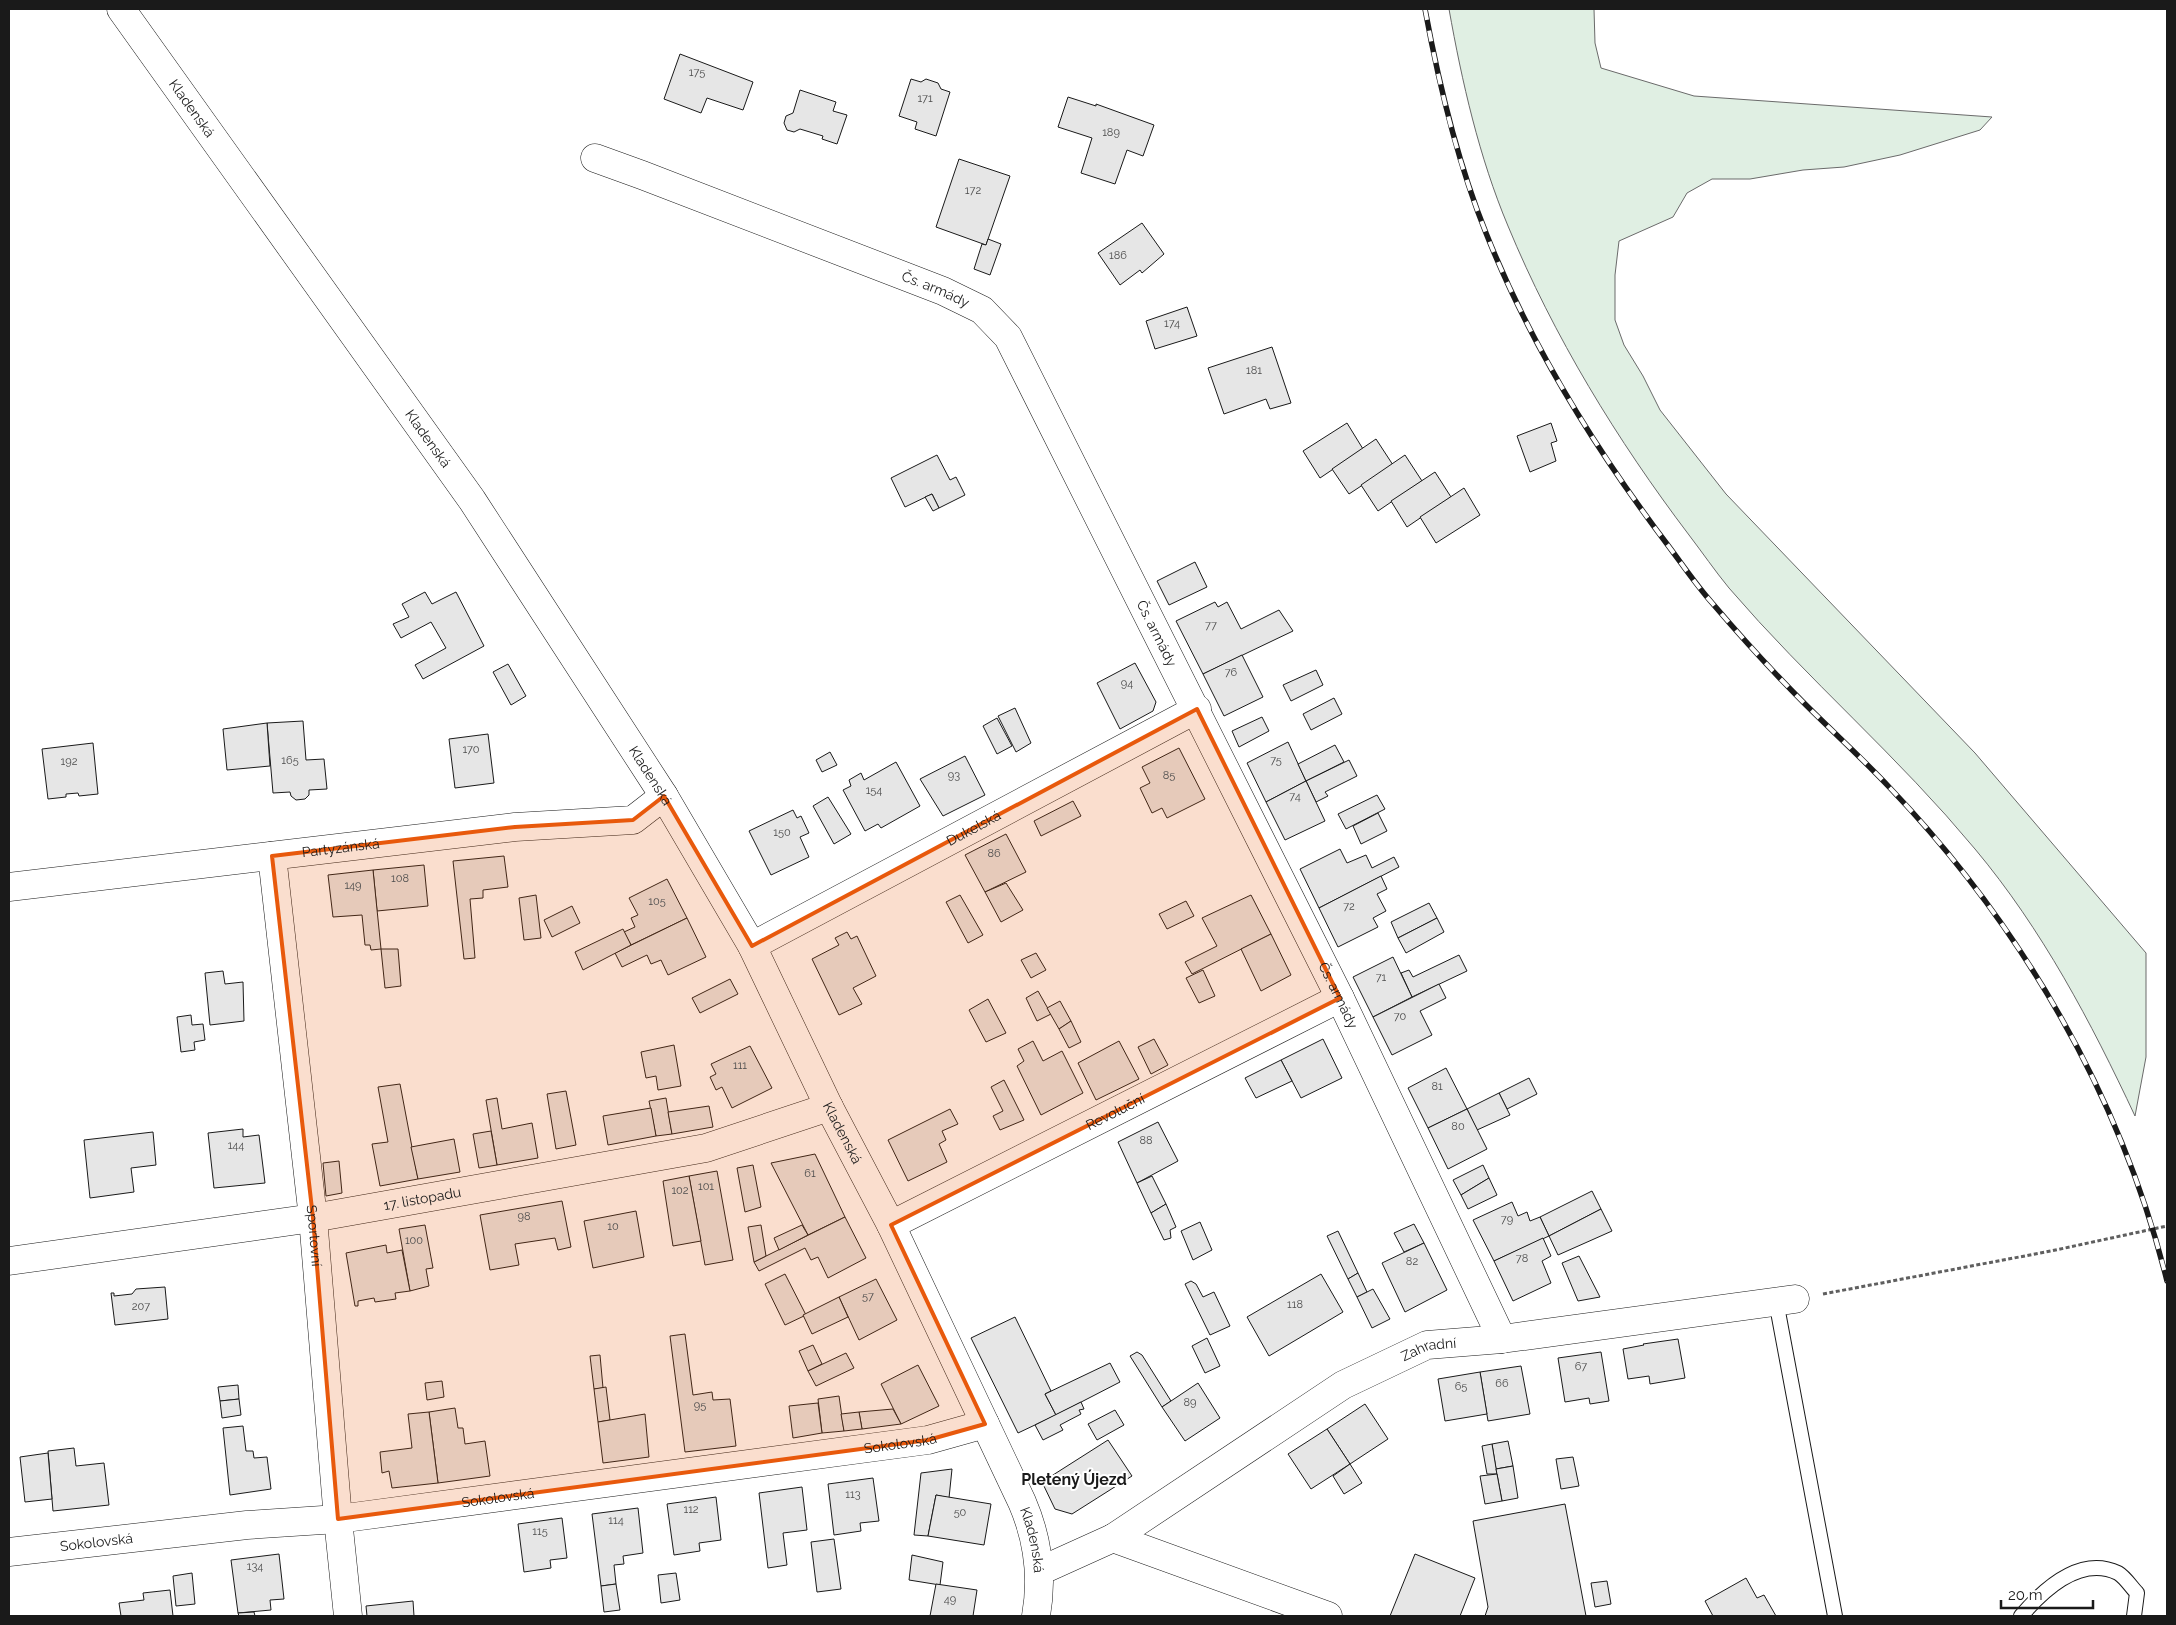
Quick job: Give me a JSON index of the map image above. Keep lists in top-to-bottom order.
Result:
{
  "streets": {
    "street": [
      "Kladenská",
      "Čs. armády",
      "Dukelská",
      "Partyzánská",
      "Revoluční",
      "17. listopadu",
      "Sportovní",
      "Zahradní",
      "Sokolovská"
    ]
  },
  "crossings": [
    ["Kladenská", "Dukelská"],
    ["Kladenská", "Partyzánská"],
    ["Kladenská", "Revoluční"],
    ["Kladenská", "17. listopadu"],
    ["Kladenská", "Zahradní"],
    ["Kladenská", "Sokolovská"],
    ["Čs. armády", "Dukelská"],
    ["Čs. armády", "Revoluční"],
    ["Čs. armády", "Zahradní"],
    ["Partyzánská", "Sportovní"],
    ["17. listopadu", "Sportovní"],
    ["Sportovní", "Sokolovská"]
  ],
  "districts": ["Pletený Újezd"],
  "house_numbers": [
    "175",
    "171",
    "189",
    "172",
    "186",
    "174",
    "181",
    "77",
    "76",
    "94",
    "170",
    "165",
    "75",
    "192",
    "93",
    "85",
    "154",
    "74",
    "150",
    "86",
    "108",
    "149",
    "105",
    "72",
    "71",
    "70",
    "111",
    "81",
    "80",
    "88",
    "144",
    "61",
    "101",
    "102",
    "98",
    "79",
    "10",
    "100",
    "78",
    "82",
    "57",
    "118",
    "207",
    "67",
    "66",
    "65",
    "89",
    "95",
    "113",
    "112",
    "50",
    "114",
    "115",
    "134",
    "49"
  ],
  "scale_bar": "20 m"
}
